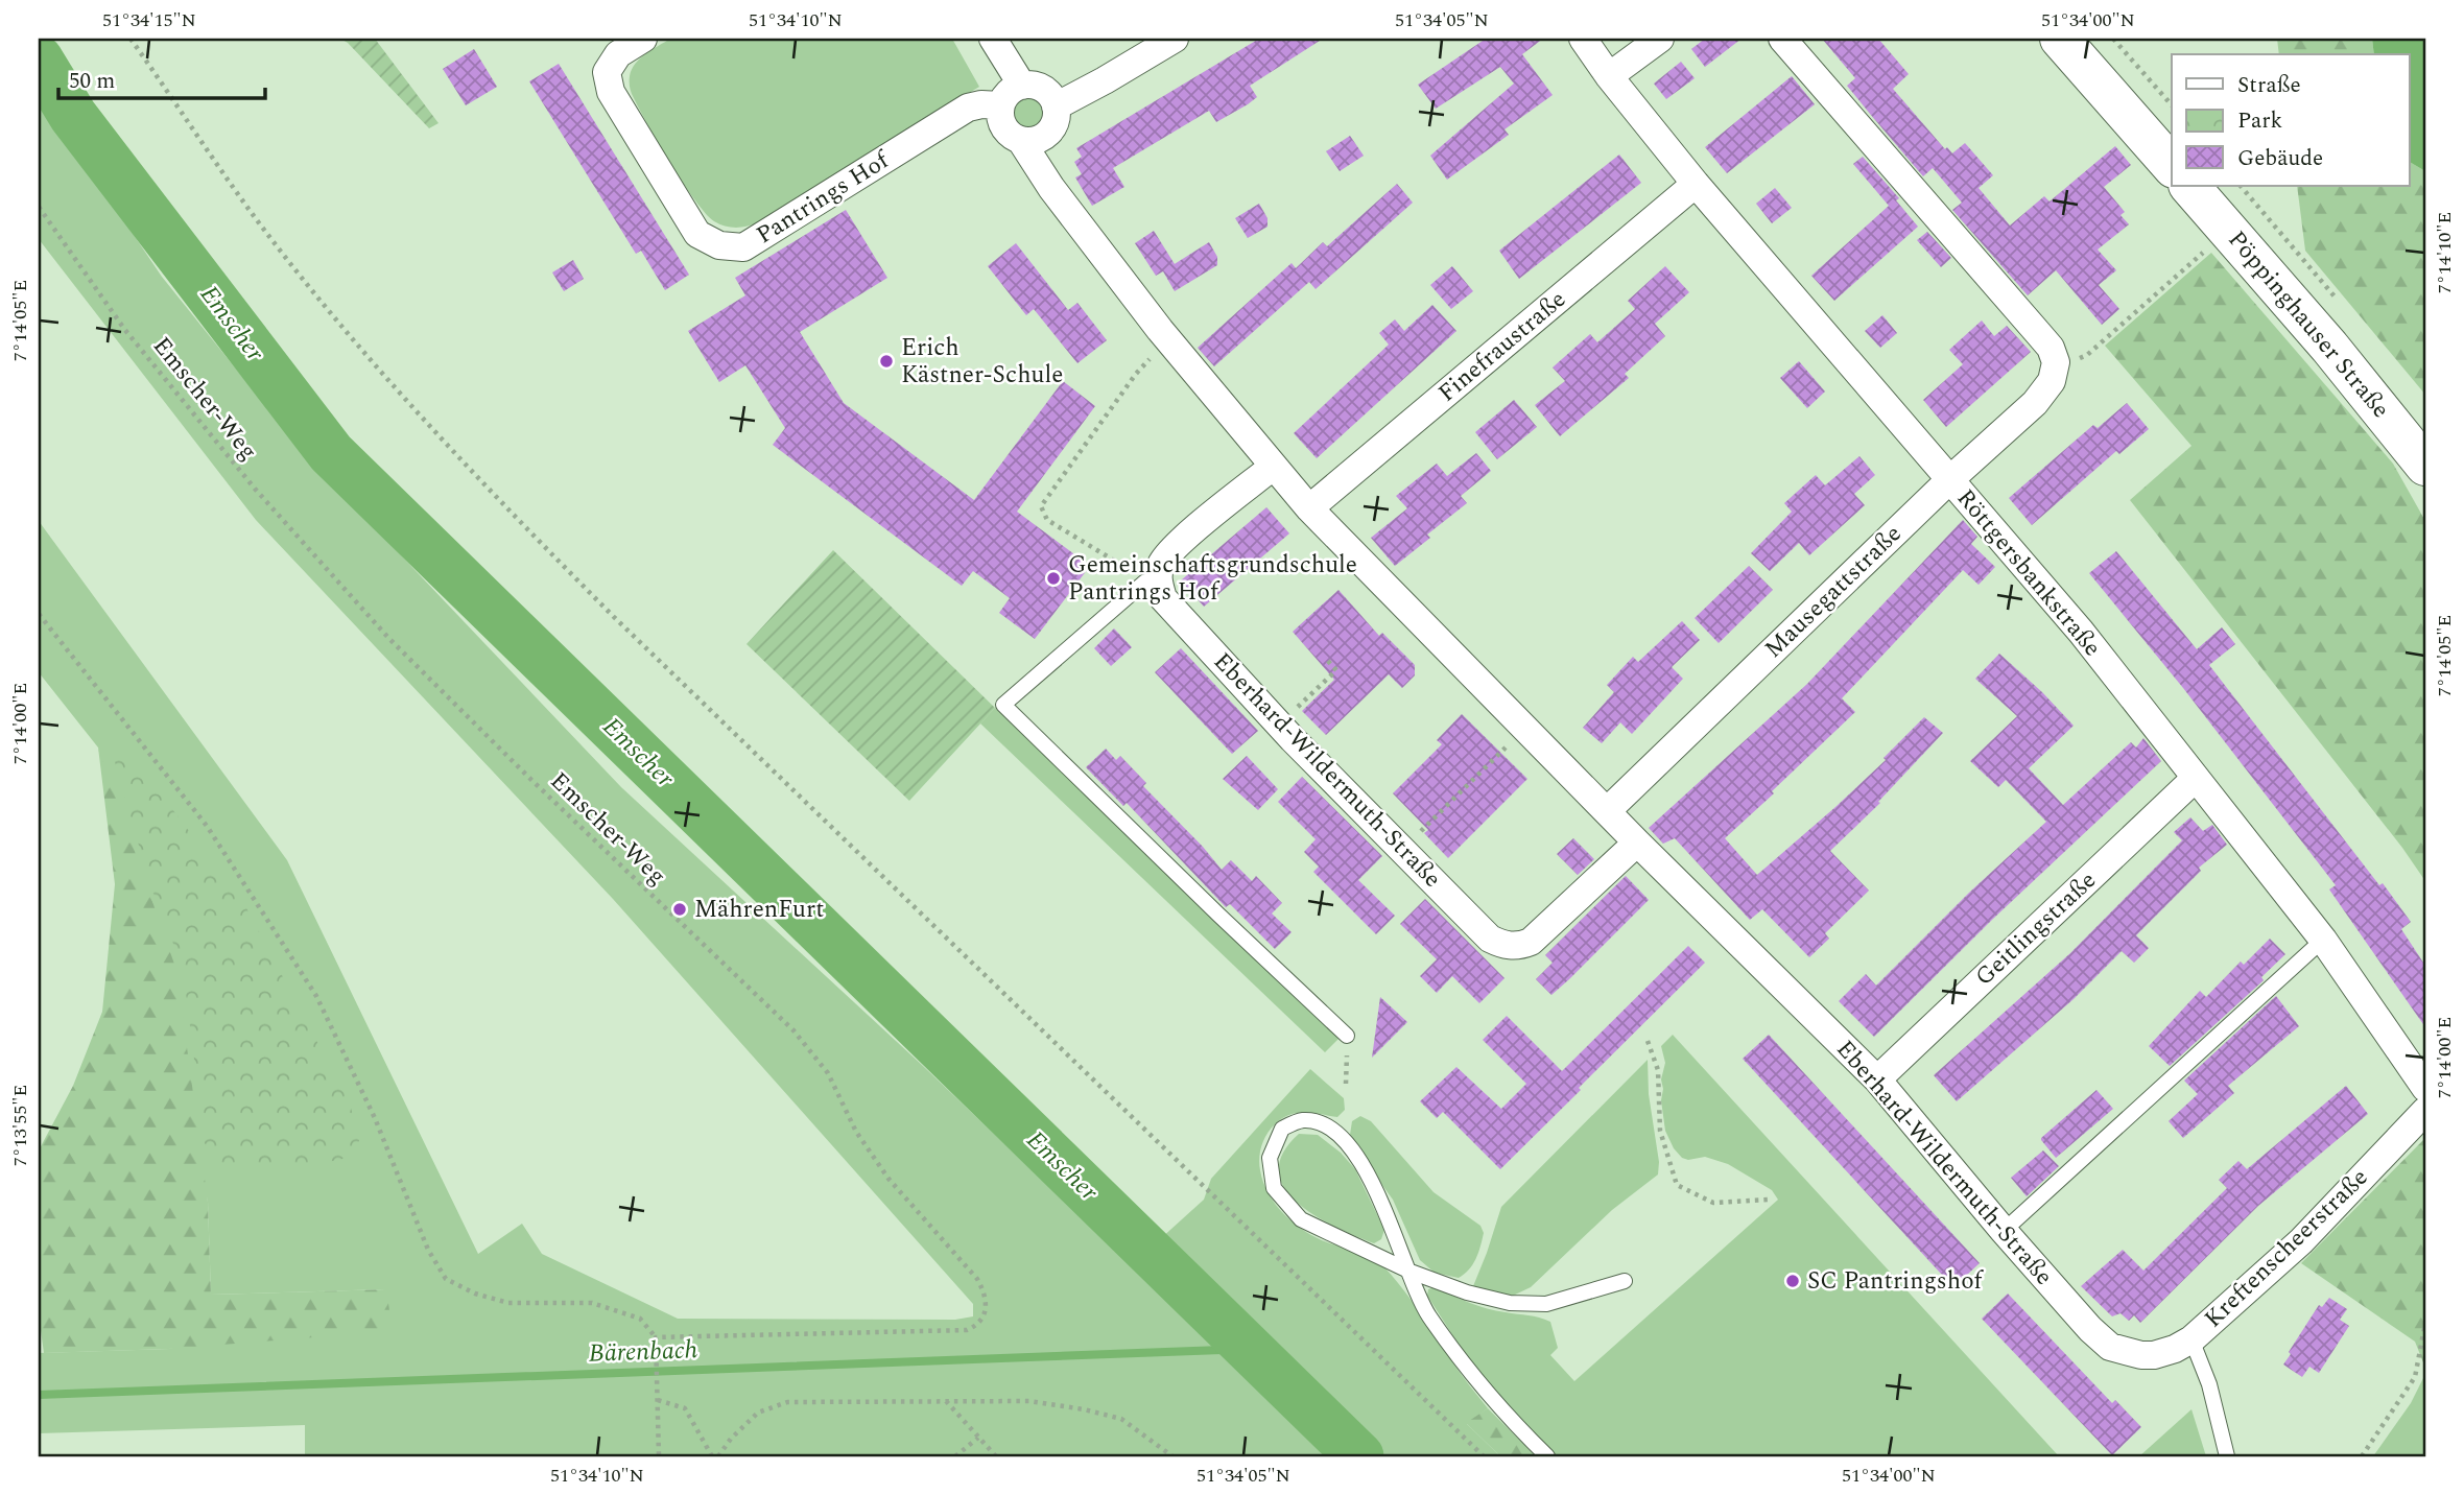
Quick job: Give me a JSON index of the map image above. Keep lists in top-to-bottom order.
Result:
{
  "streets": {
    "main road": ["Pöppinghauser Straße"],
    "street": [
      "Pantrings Hof",
      "Finefraustraße",
      "Röttgersbankstraße",
      "Mausegattstraße",
      "Eberhard-Wildermuth-Straße",
      "Geitlingstraße",
      "Kreftenscheerstraße"
    ],
    "path": ["Emscher-Weg"]
  },
  "crossings": [
    ["Pantrings Hof", "Eberhard-Wildermuth-Straße"],
    ["Finefraustraße", "Röttgersbankstraße"],
    ["Finefraustraße", "Eberhard-Wildermuth-Straße"],
    ["Röttgersbankstraße", "Mausegattstraße"],
    ["Röttgersbankstraße", "Geitlingstraße"],
    ["Mausegattstraße", "Eberhard-Wildermuth-Straße"],
    ["Eberhard-Wildermuth-Straße", "Geitlingstraße"],
    ["Eberhard-Wildermuth-Straße", "Kreftenscheerstraße"]
  ],
  "water": ["Emscher", "Bärenbach"],
  "places": [
    "Erich Kästner-Schule",
    "Gemeinschaftsgrundschule Pantrings Hof",
    "MährenFurt",
    "SC Pantringshof"
  ],
  "legend": ["Straße", "Park", "Gebäude"],
  "scale_bar": "50 m",
  "coordinates": [
    "51°34'15\"N",
    "51°34'10\"N",
    "51°34'05\"N",
    "51°34'00\"N",
    "7°14'10\"E",
    "7°14'05\"E",
    "7°14'00\"E",
    "7°13'55\"E"
  ]
}
